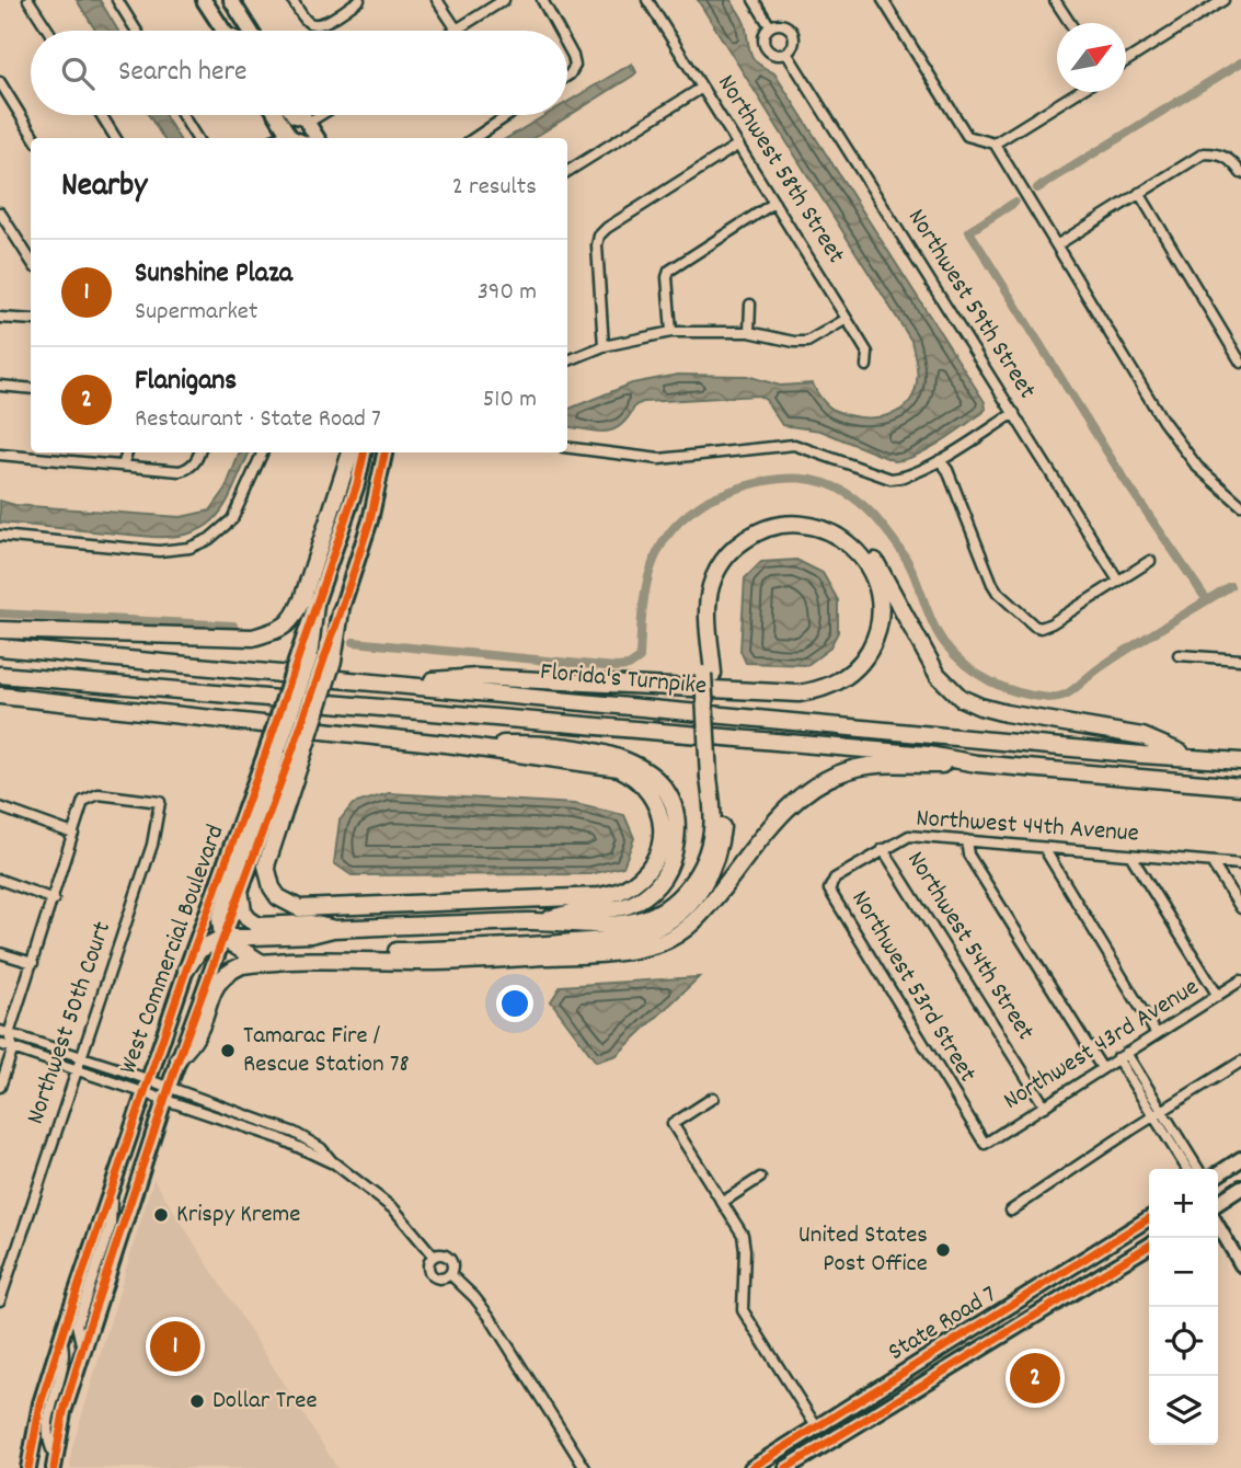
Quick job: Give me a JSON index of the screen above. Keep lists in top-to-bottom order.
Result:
{
  "streets": {
    "highway": ["Florida's Turnpike"],
    "main road": ["West Commercial Boulevard", "State Road 7"],
    "street": [
      "Northwest 58th Street",
      "Northwest 59th Street",
      "Northwest 44th Avenue",
      "Northwest 54th Street",
      "Northwest 53rd Street",
      "Northwest 50th Court",
      "Northwest 43rd Avenue"
    ]
  },
  "crossings": [
    ["Northwest 44th Avenue", "Northwest 54th Street"],
    ["Northwest 44th Avenue", "Northwest 53rd Street"],
    ["Northwest 54th Street", "Northwest 43rd Avenue"],
    ["Northwest 53rd Street", "Northwest 43rd Avenue"]
  ],
  "places": [
    "Tamarac Fire / Rescue Station 78",
    "Krispy Kreme",
    "United States Post Office",
    "Dollar Tree"
  ],
  "north": "top right",
  "page": {
    "search": "Search here",
    "heading": ["Nearby", "2 results"],
    "list": [
      {
        "mark": "1",
        "name": "Sunshine Plaza",
        "note": "Supermarket",
        "value": "390 m"
      },
      {
        "mark": "2",
        "name": "Flanigans",
        "note": "Restaurant · State Road 7",
        "value": "510 m"
      }
    ],
    "map_buttons": ["+", "−"],
    "pins": ["1", "2"]
  }
}
